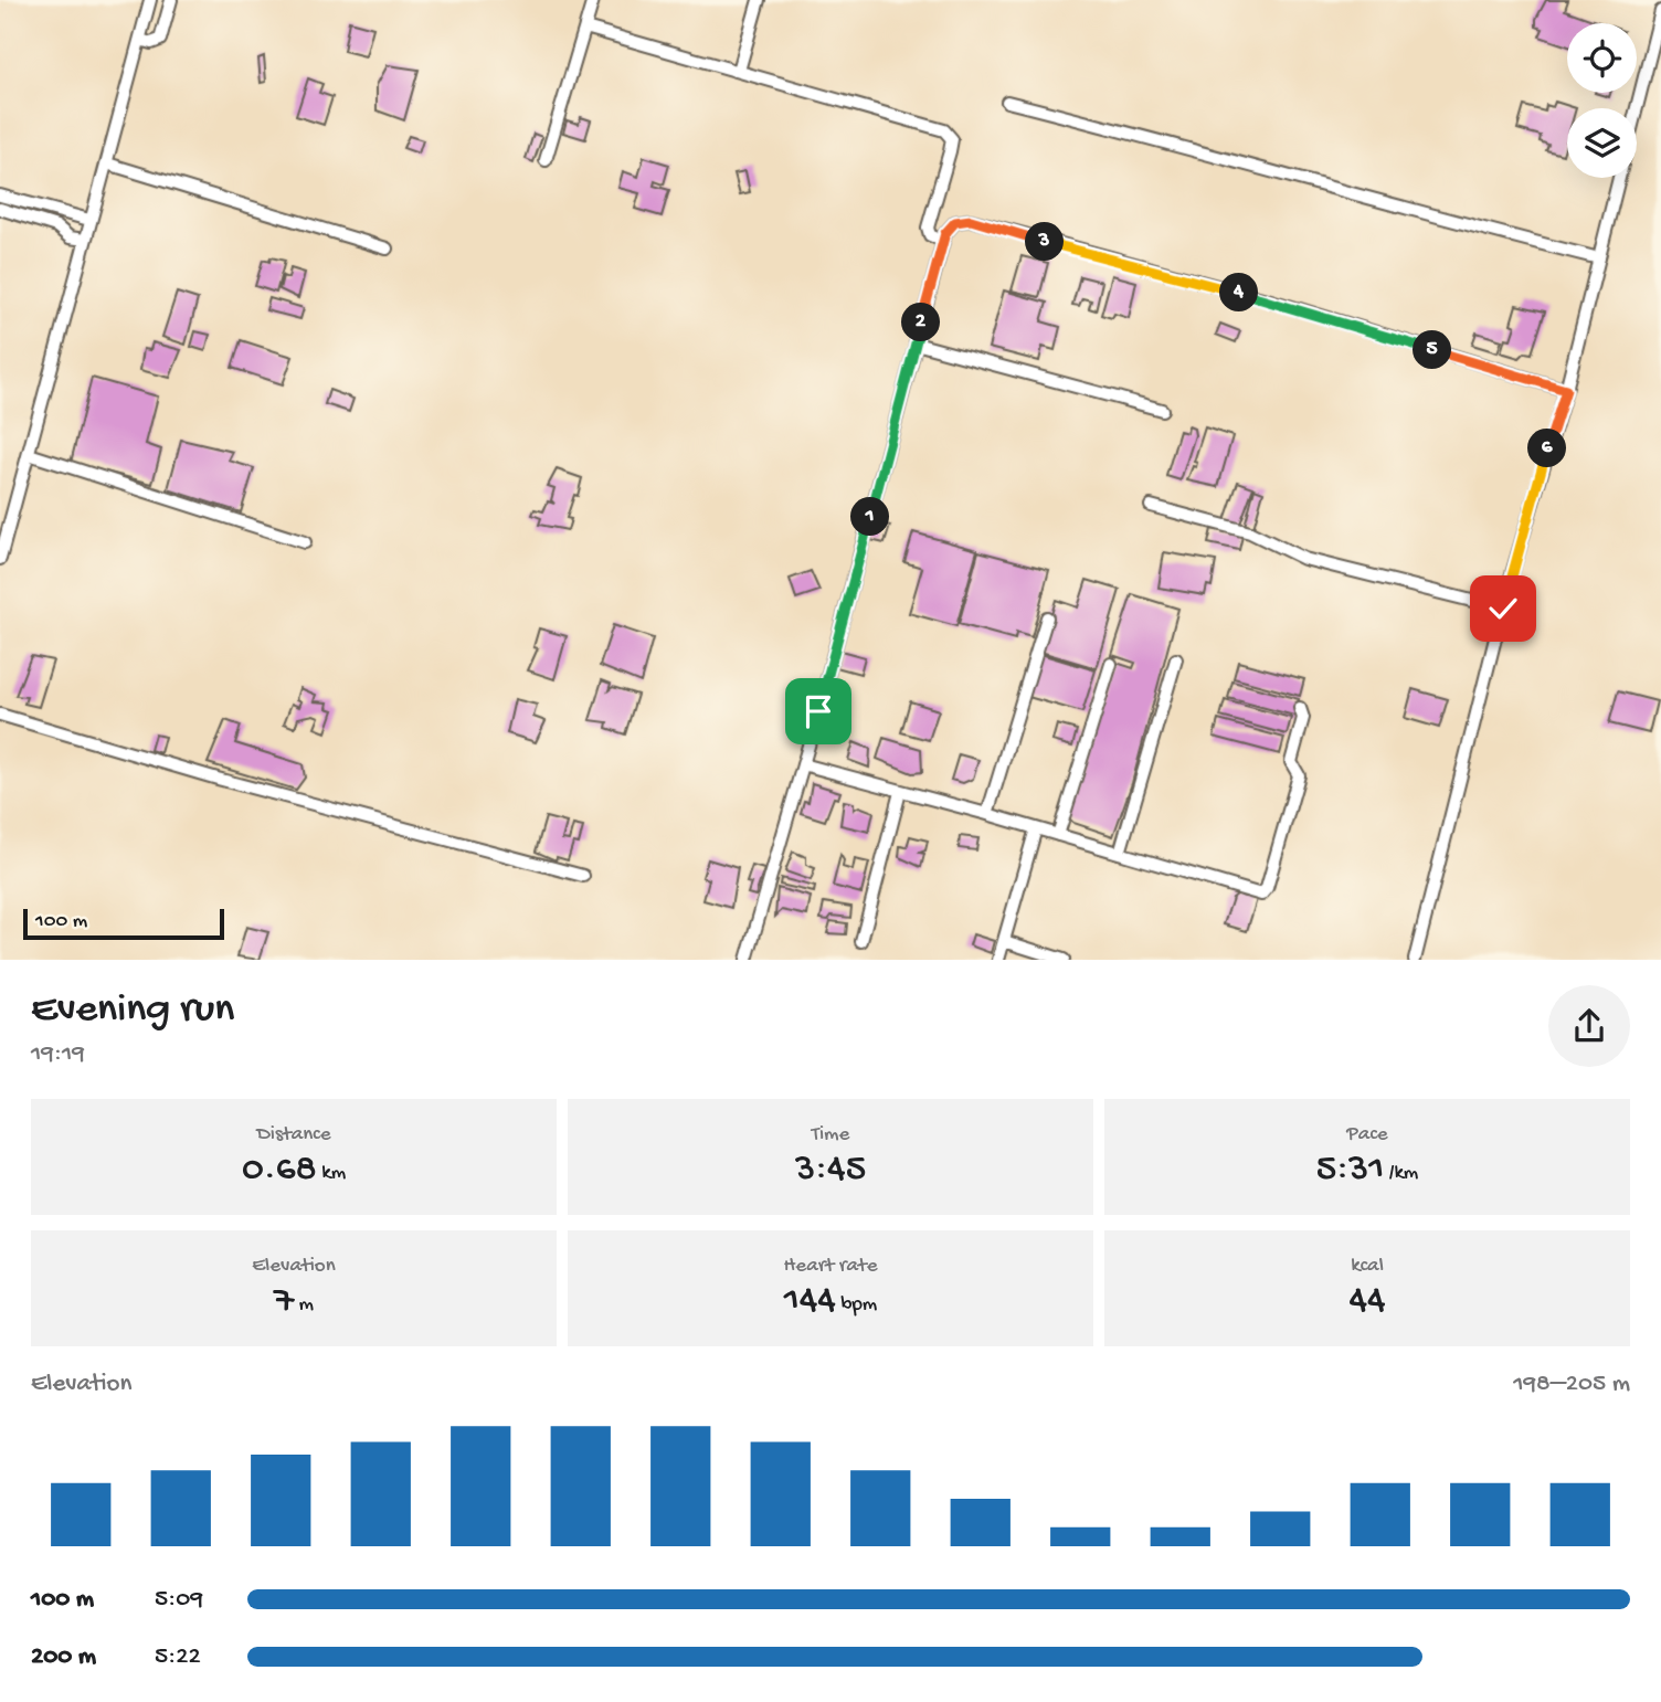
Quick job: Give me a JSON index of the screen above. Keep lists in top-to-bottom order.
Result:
{
  "scale_bar": "100 m",
  "page": {
    "pins": [
      "3",
      "4",
      "2",
      "5",
      "6",
      "1"
    ],
    "scale": "100 m",
    "heading": ["Evening run", "19:19"],
    "stats": [
      ["Distance", "0.68 km"],
      ["Time", "3:45"],
      ["Pace", "5:31 /km"],
      ["Elevation", "7 m"],
      ["Heart rate", "144 bpm"],
      ["kcal", "44"]
    ],
    "chart": ["Elevation", "198–205 m"],
    "list": [
      {
        "name": "100 m",
        "note": "5:09"
      },
      {
        "name": "200 m",
        "note": "5:22"
      }
    ]
  }
}
